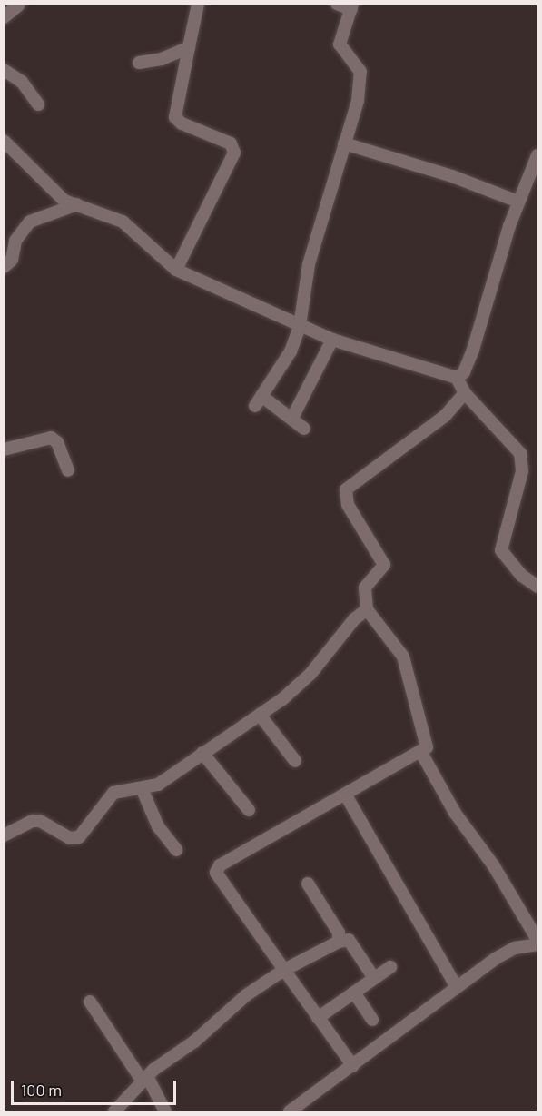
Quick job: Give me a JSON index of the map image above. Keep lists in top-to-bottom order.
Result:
{
  "scale_bar": "100 m"
}
